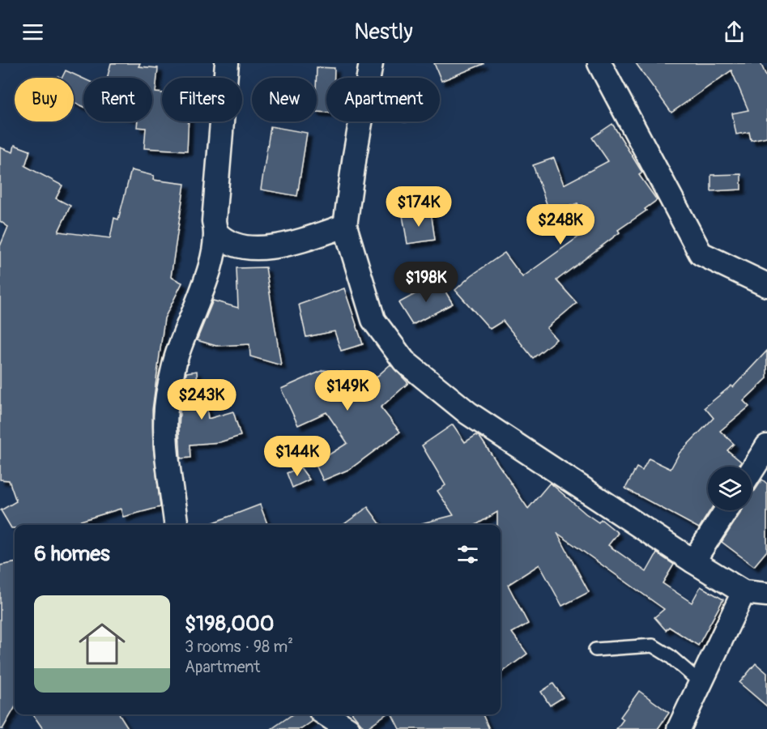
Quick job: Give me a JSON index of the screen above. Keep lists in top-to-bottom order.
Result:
{
  "page": {
    "header": "Nestly",
    "chip": [
      "Buy",
      "Rent",
      "Filters",
      "New",
      "Apartment"
    ],
    "price": [
      "$174K",
      "$248K",
      "$198K",
      "$149K",
      "$243K",
      "$144K"
    ],
    "heading": "6 homes",
    "list": [
      {
        "name": "$198,000",
        "note": "3 rooms · 98 m² · Apartment"
      }
    ]
  }
}
